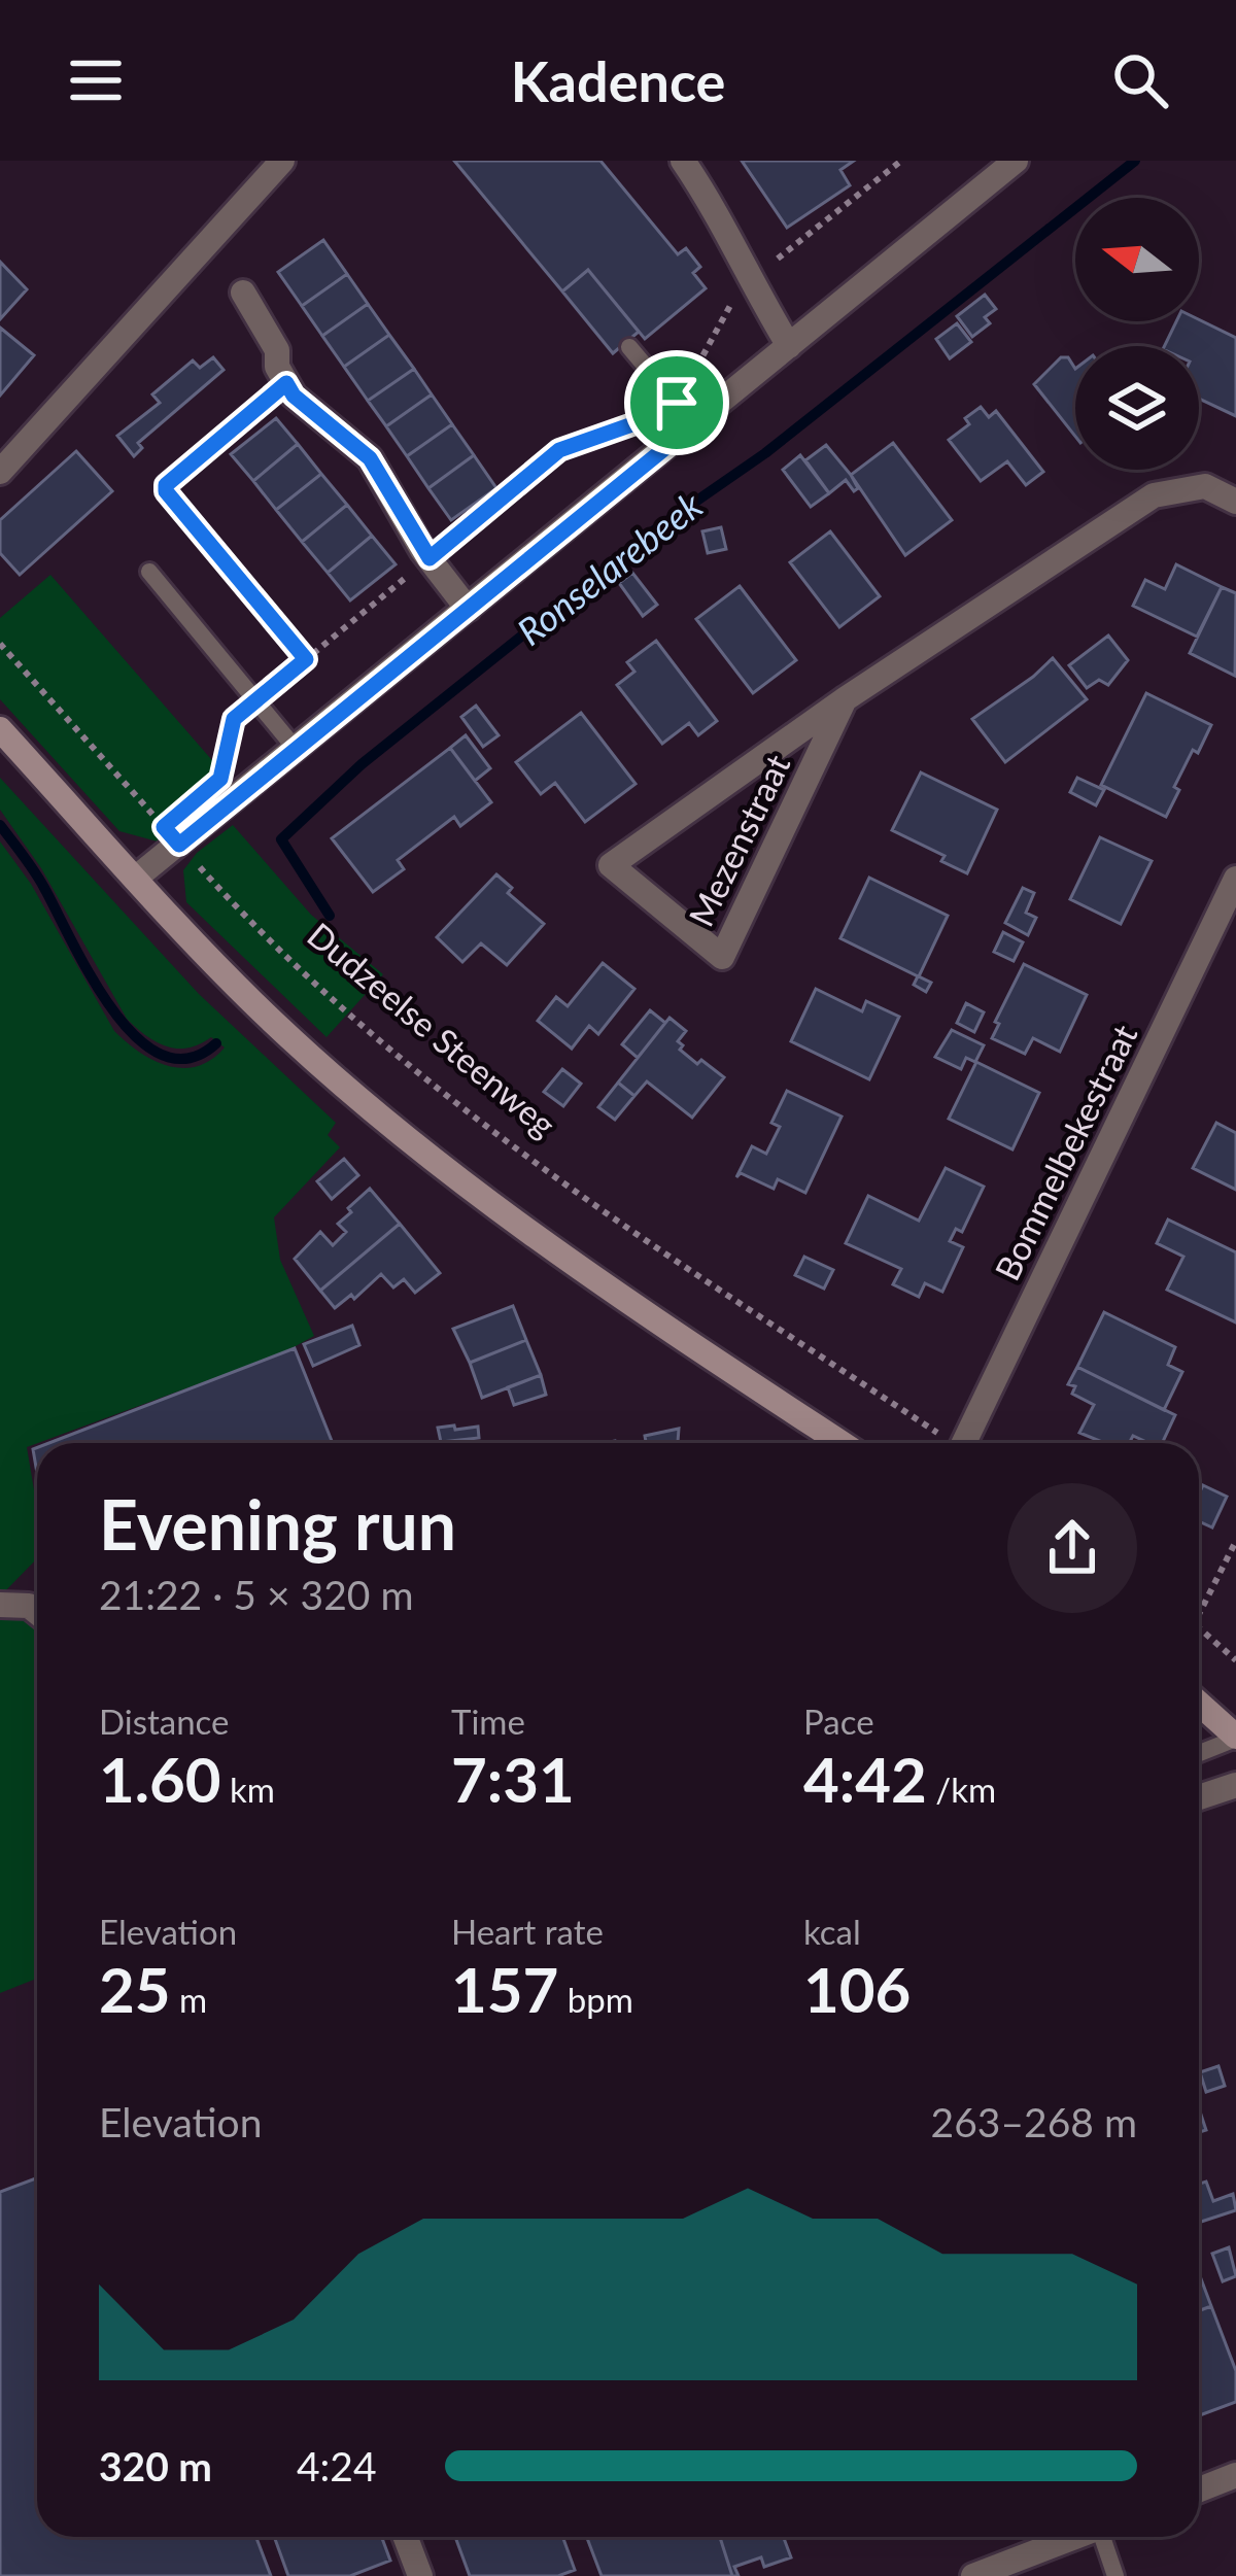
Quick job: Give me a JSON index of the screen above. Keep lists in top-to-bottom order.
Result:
{
  "streets": {
    "street": ["Mezenstraat", "Bommelbekestraat"],
    "path": ["Dudzeelse Steenweg"]
  },
  "water": ["Ronselarebeek"],
  "north": "left",
  "page": {
    "header": "Kadence",
    "heading": ["Evening run", "21:22 · 5 × 320 m"],
    "stats": [
      ["Distance", "1.60 km"],
      ["Time", "7:31"],
      ["Pace", "4:42 /km"],
      ["Elevation", "25 m"],
      ["Heart rate", "157 bpm"],
      ["kcal", "106"]
    ],
    "chart": ["Elevation", "263–268 m"],
    "list": [
      {
        "name": "320 m",
        "note": "4:24"
      }
    ]
  }
}
